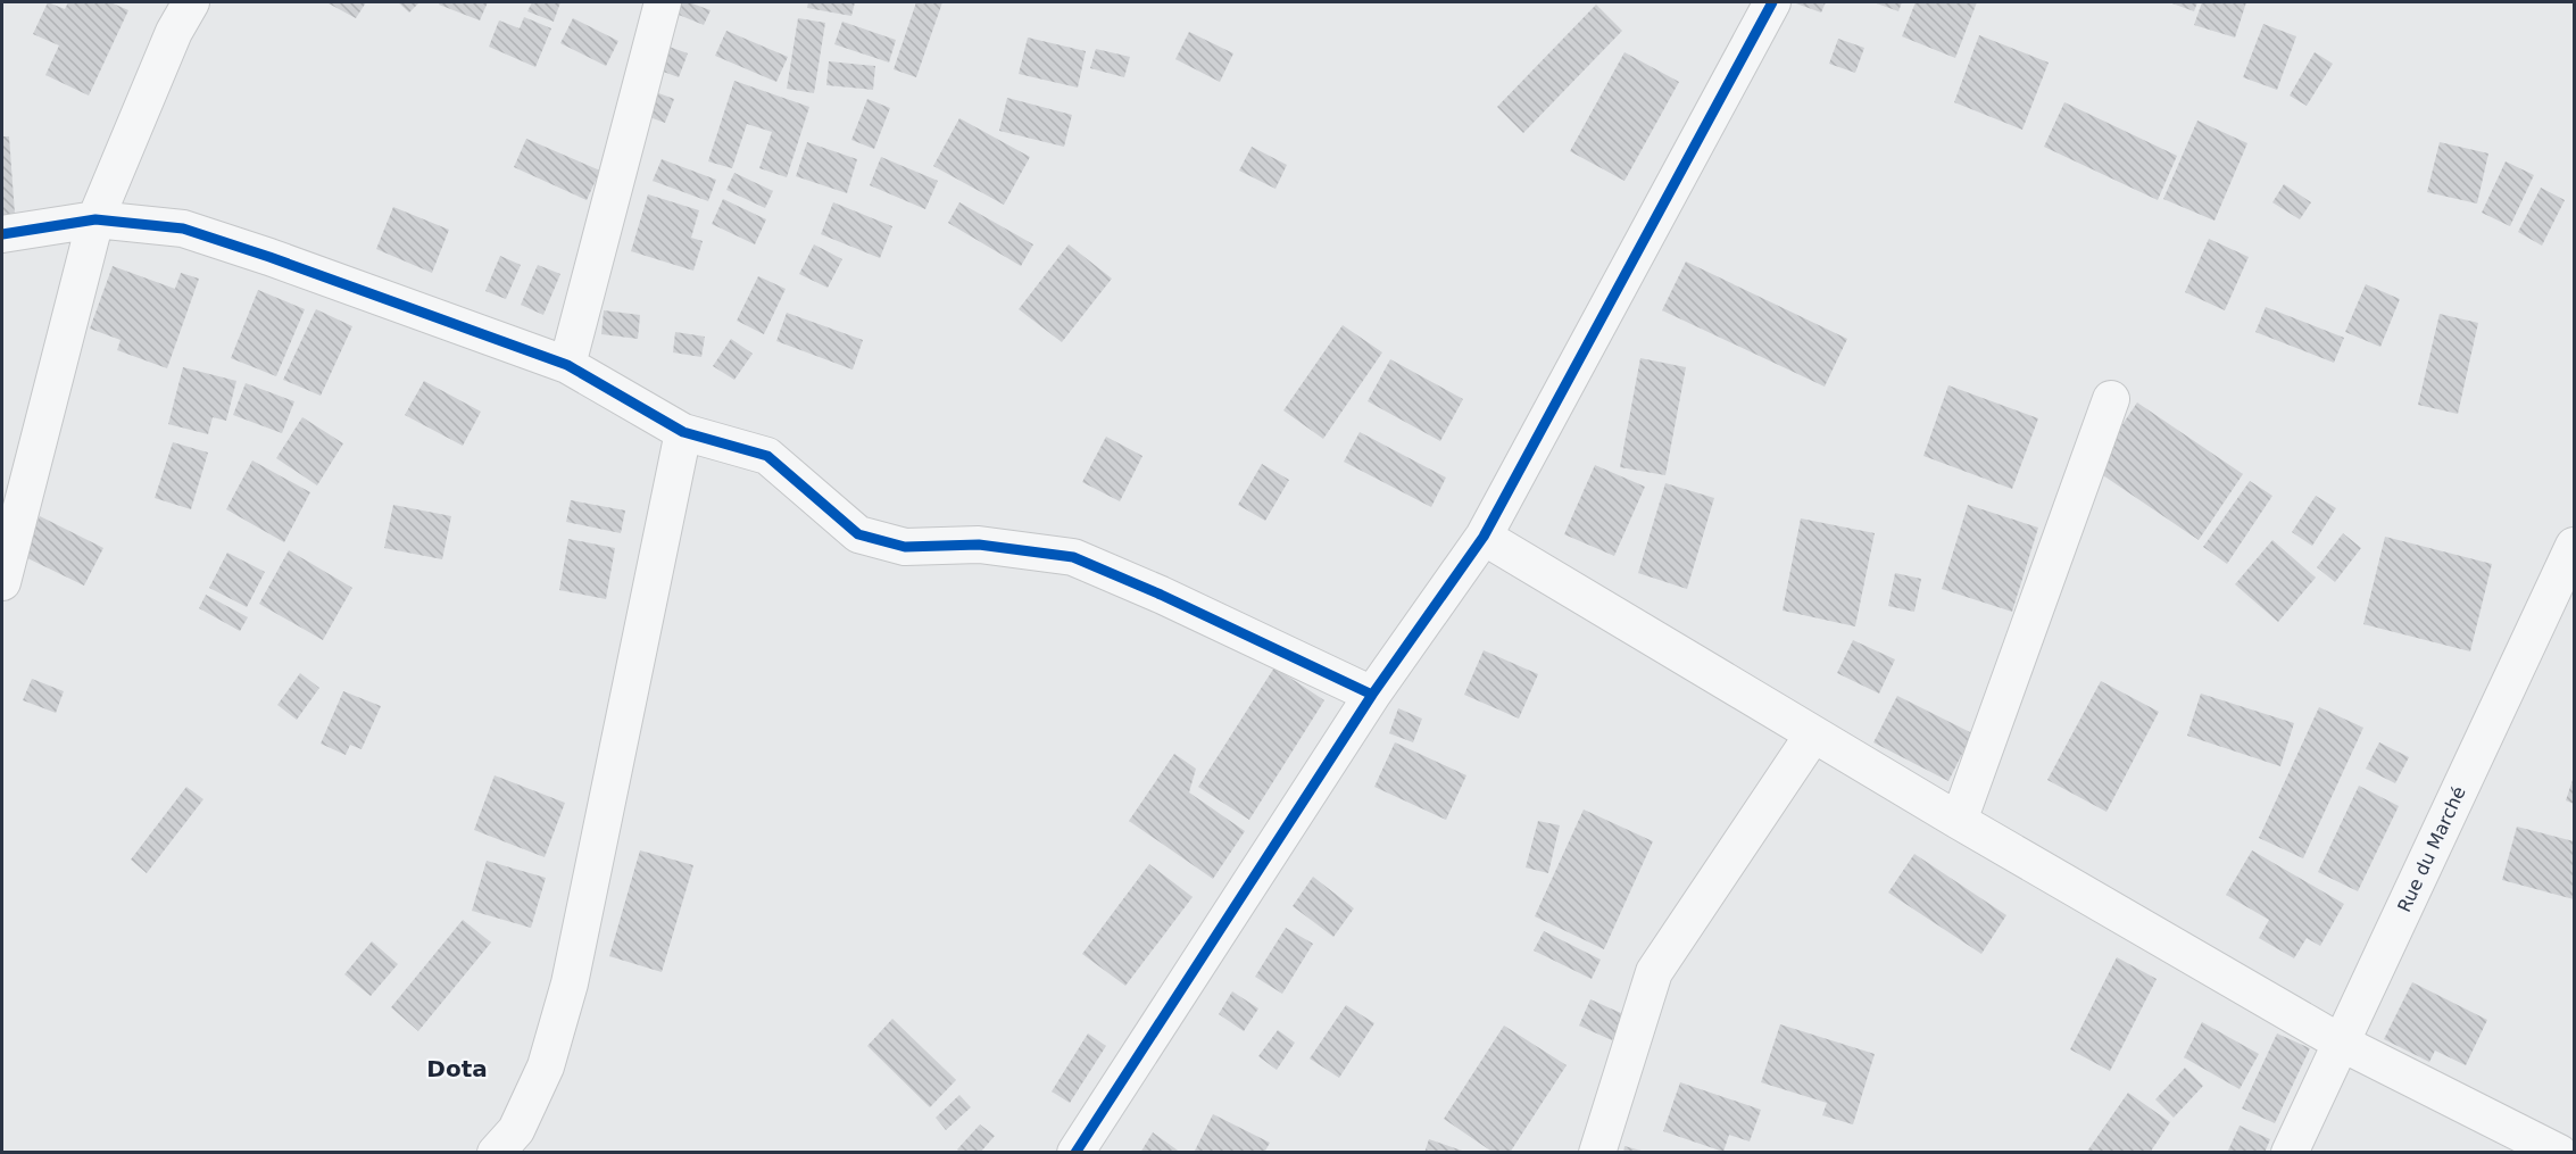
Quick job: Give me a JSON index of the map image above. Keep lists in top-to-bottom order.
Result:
{
  "streets": {
    "street": ["Rue du Marché"]
  },
  "districts": ["Dota"]
}
